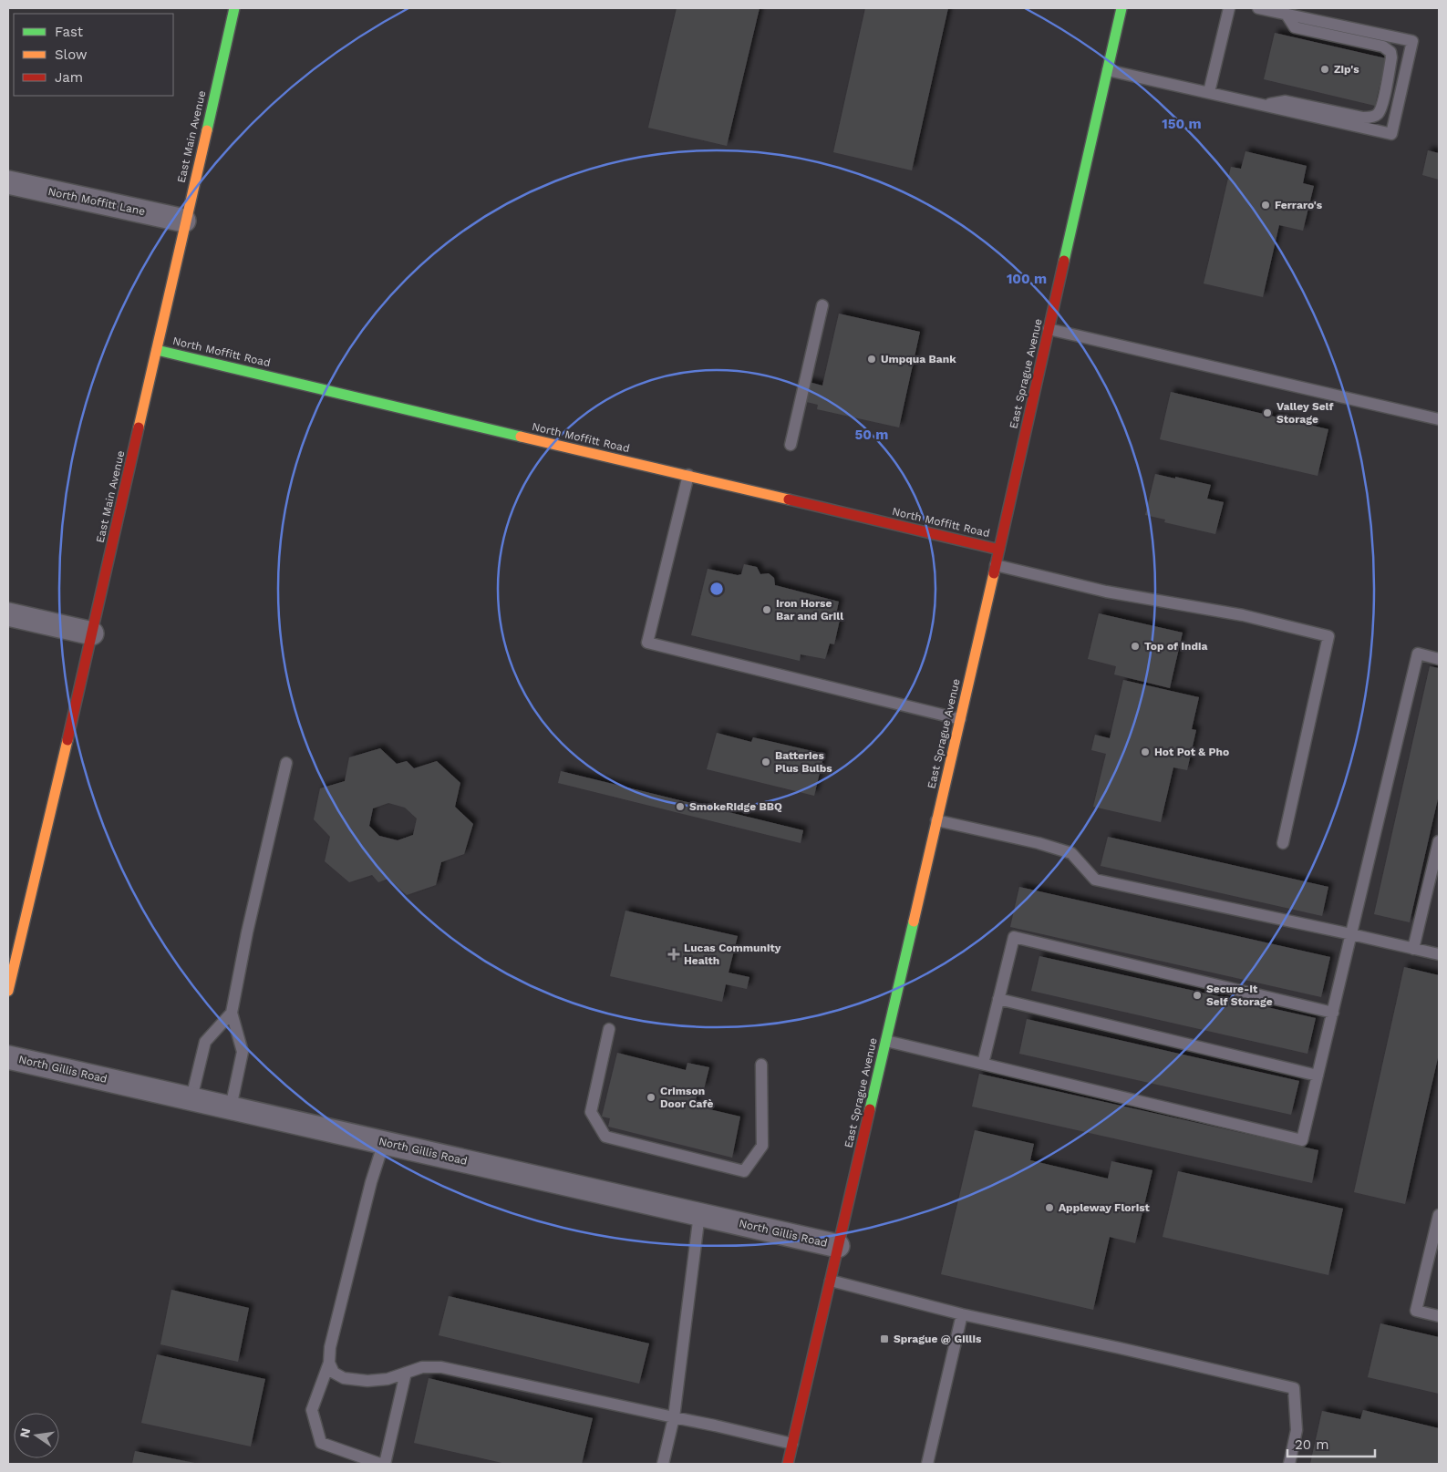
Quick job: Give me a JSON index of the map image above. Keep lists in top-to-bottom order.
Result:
{
  "streets": {
    "street": [
      "East Main Avenue",
      "North Moffitt Lane",
      "North Moffitt Road",
      "East Sprague Avenue",
      "North Gillis Road"
    ]
  },
  "crossings": [
    ["East Main Avenue", "North Moffitt Lane"],
    ["East Main Avenue", "North Moffitt Road"],
    ["North Moffitt Road", "East Sprague Avenue"],
    ["East Sprague Avenue", "North Gillis Road"]
  ],
  "places": {
    "other": [
      "Zip's",
      "Ferraro's",
      "Umpqua Bank",
      "Valley Self Storage",
      "Iron Horse Bar and Grill",
      "Top of India",
      "Hot Pot & Pho",
      "Batteries Plus Bulbs",
      "SmokeRidge BBQ",
      "Secure-It Self Storage",
      "Crimson Door Cafè",
      "Appleway Florist"
    ],
    "health": ["Lucas Community Health"],
    "transit": ["Sprague @ Gillis"]
  },
  "legend": ["Fast", "Slow", "Jam"],
  "scale_bar": "20 m",
  "north": "left",
  "rings": ["150 m", "100 m", "50 m"]
}
